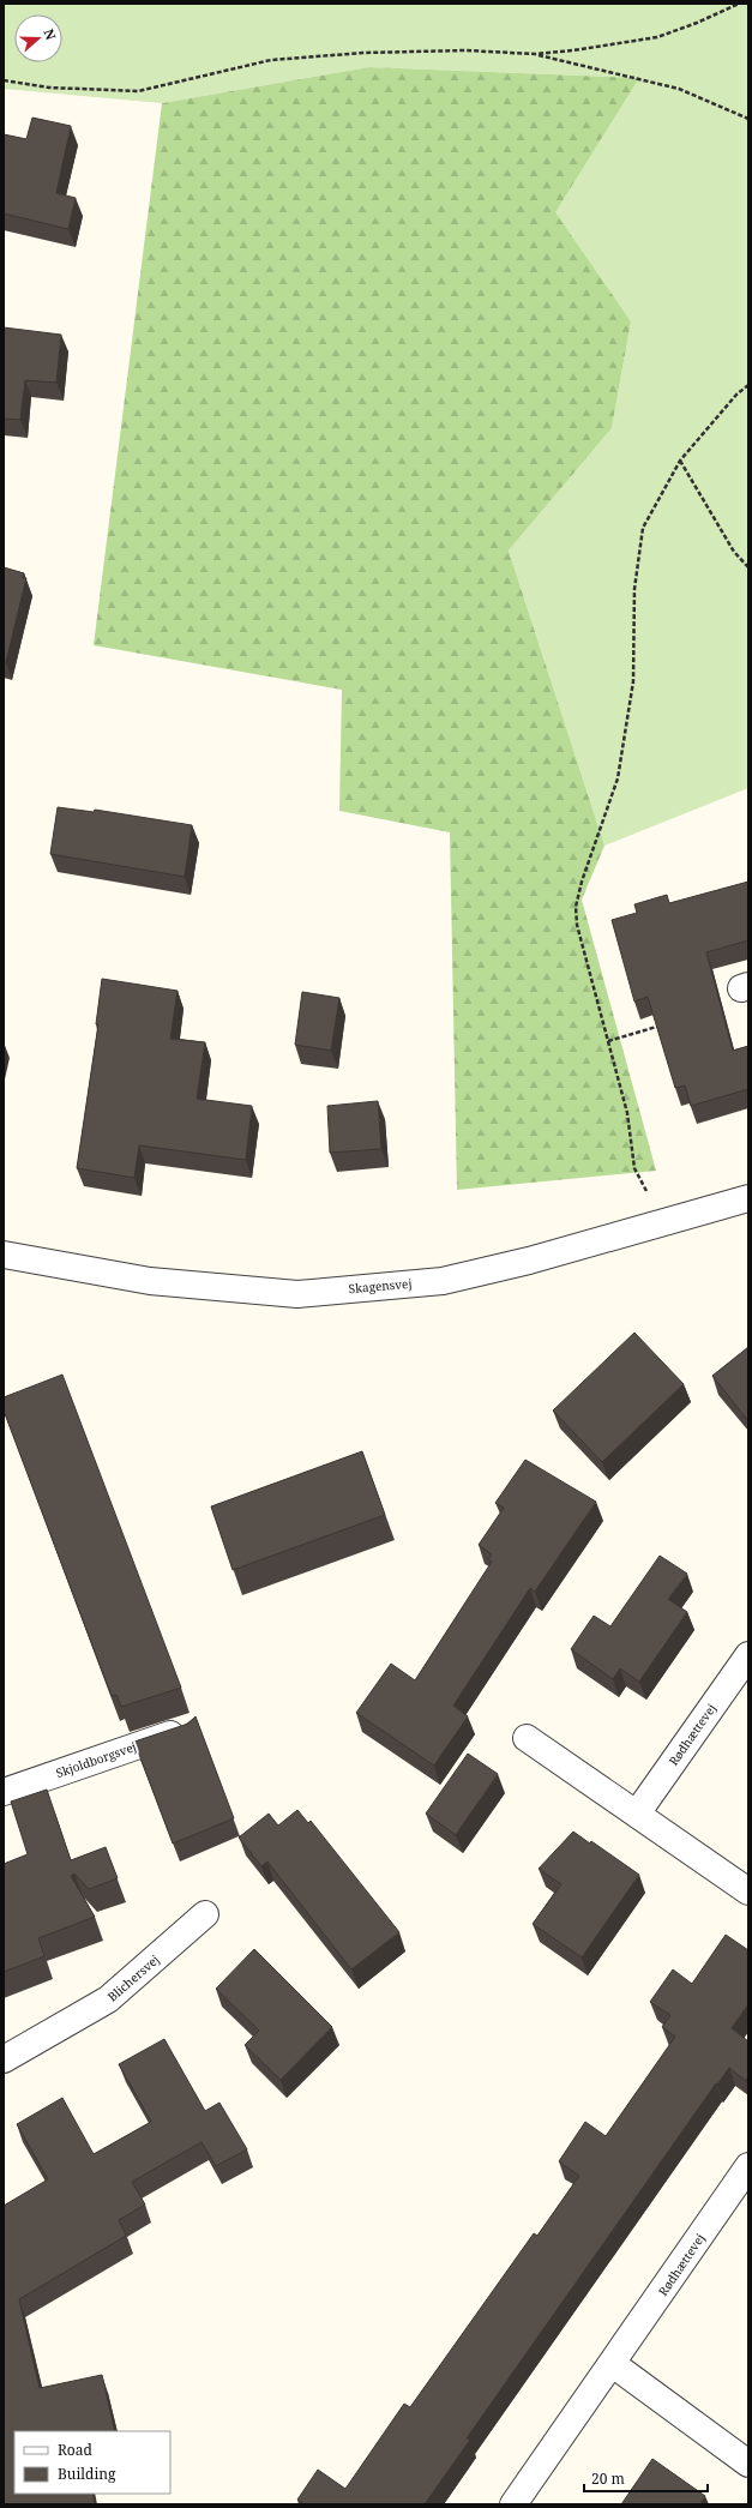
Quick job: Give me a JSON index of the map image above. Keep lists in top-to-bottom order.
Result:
{
  "streets": {
    "street": [
      "Skagensvej",
      "Rødhættevej",
      "Skjoldborgsvej",
      "Blichersvej"
    ]
  },
  "legend": ["Road", "Building"],
  "scale_bar": "20 m",
  "north": "right"
}
